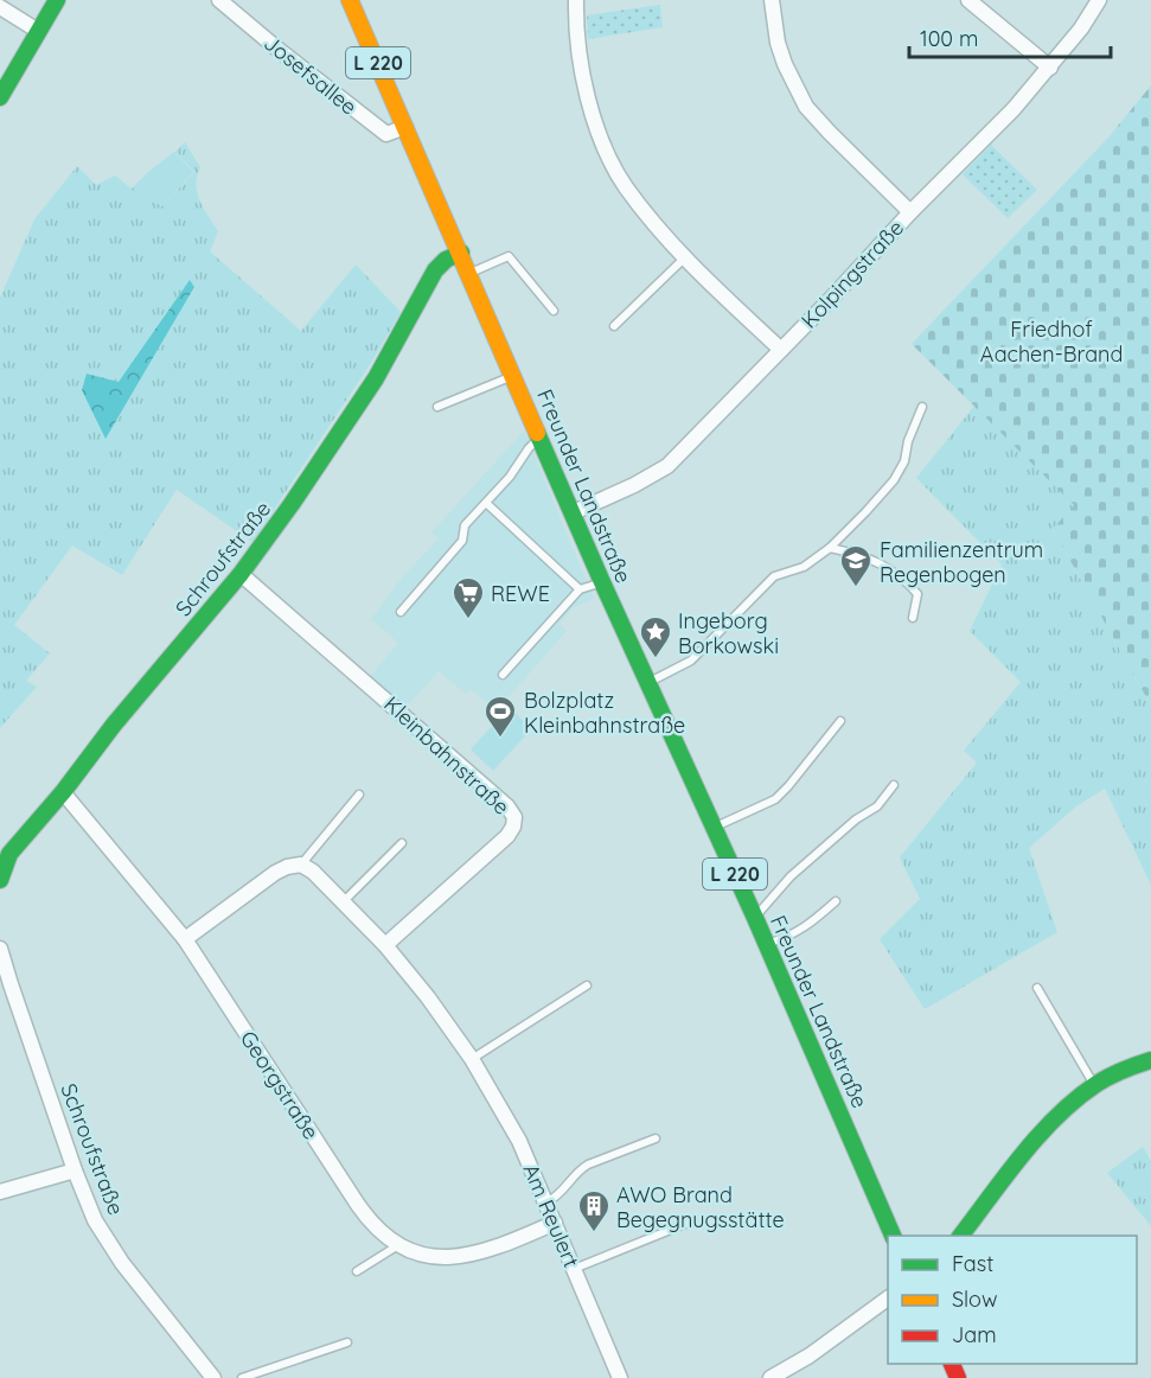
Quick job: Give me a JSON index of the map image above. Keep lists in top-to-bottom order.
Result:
{
  "streets": {
    "main road": ["L 220", "Freunder Landstraße", "Schroufstraße"],
    "street": [
      "Josefsallee",
      "Kolpingstraße",
      "Kleinbahnstraße",
      "Georgstraße",
      "Am Reulert"
    ]
  },
  "crossings": [
    ["Josefsallee", "Freunder Landstraße"],
    ["Kolpingstraße", "Freunder Landstraße"],
    ["Freunder Landstraße", "Schroufstraße"],
    ["Schroufstraße", "Kleinbahnstraße"],
    ["Schroufstraße", "Georgstraße"],
    ["Kleinbahnstraße", "Am Reulert"],
    ["Georgstraße", "Am Reulert"]
  ],
  "parks": ["Friedhof Aachen-Brand"],
  "places": {
    "school or university": ["Familienzentrum Regenbogen"],
    "supermarket": ["REWE"],
    "place": ["Ingeborg Borkowski"],
    "sports": ["Bolzplatz Kleinbahnstraße"],
    "building": ["AWO Brand Begegnugsstätte"]
  },
  "legend": ["Fast", "Slow", "Jam"],
  "scale_bar": "100 m"
}
